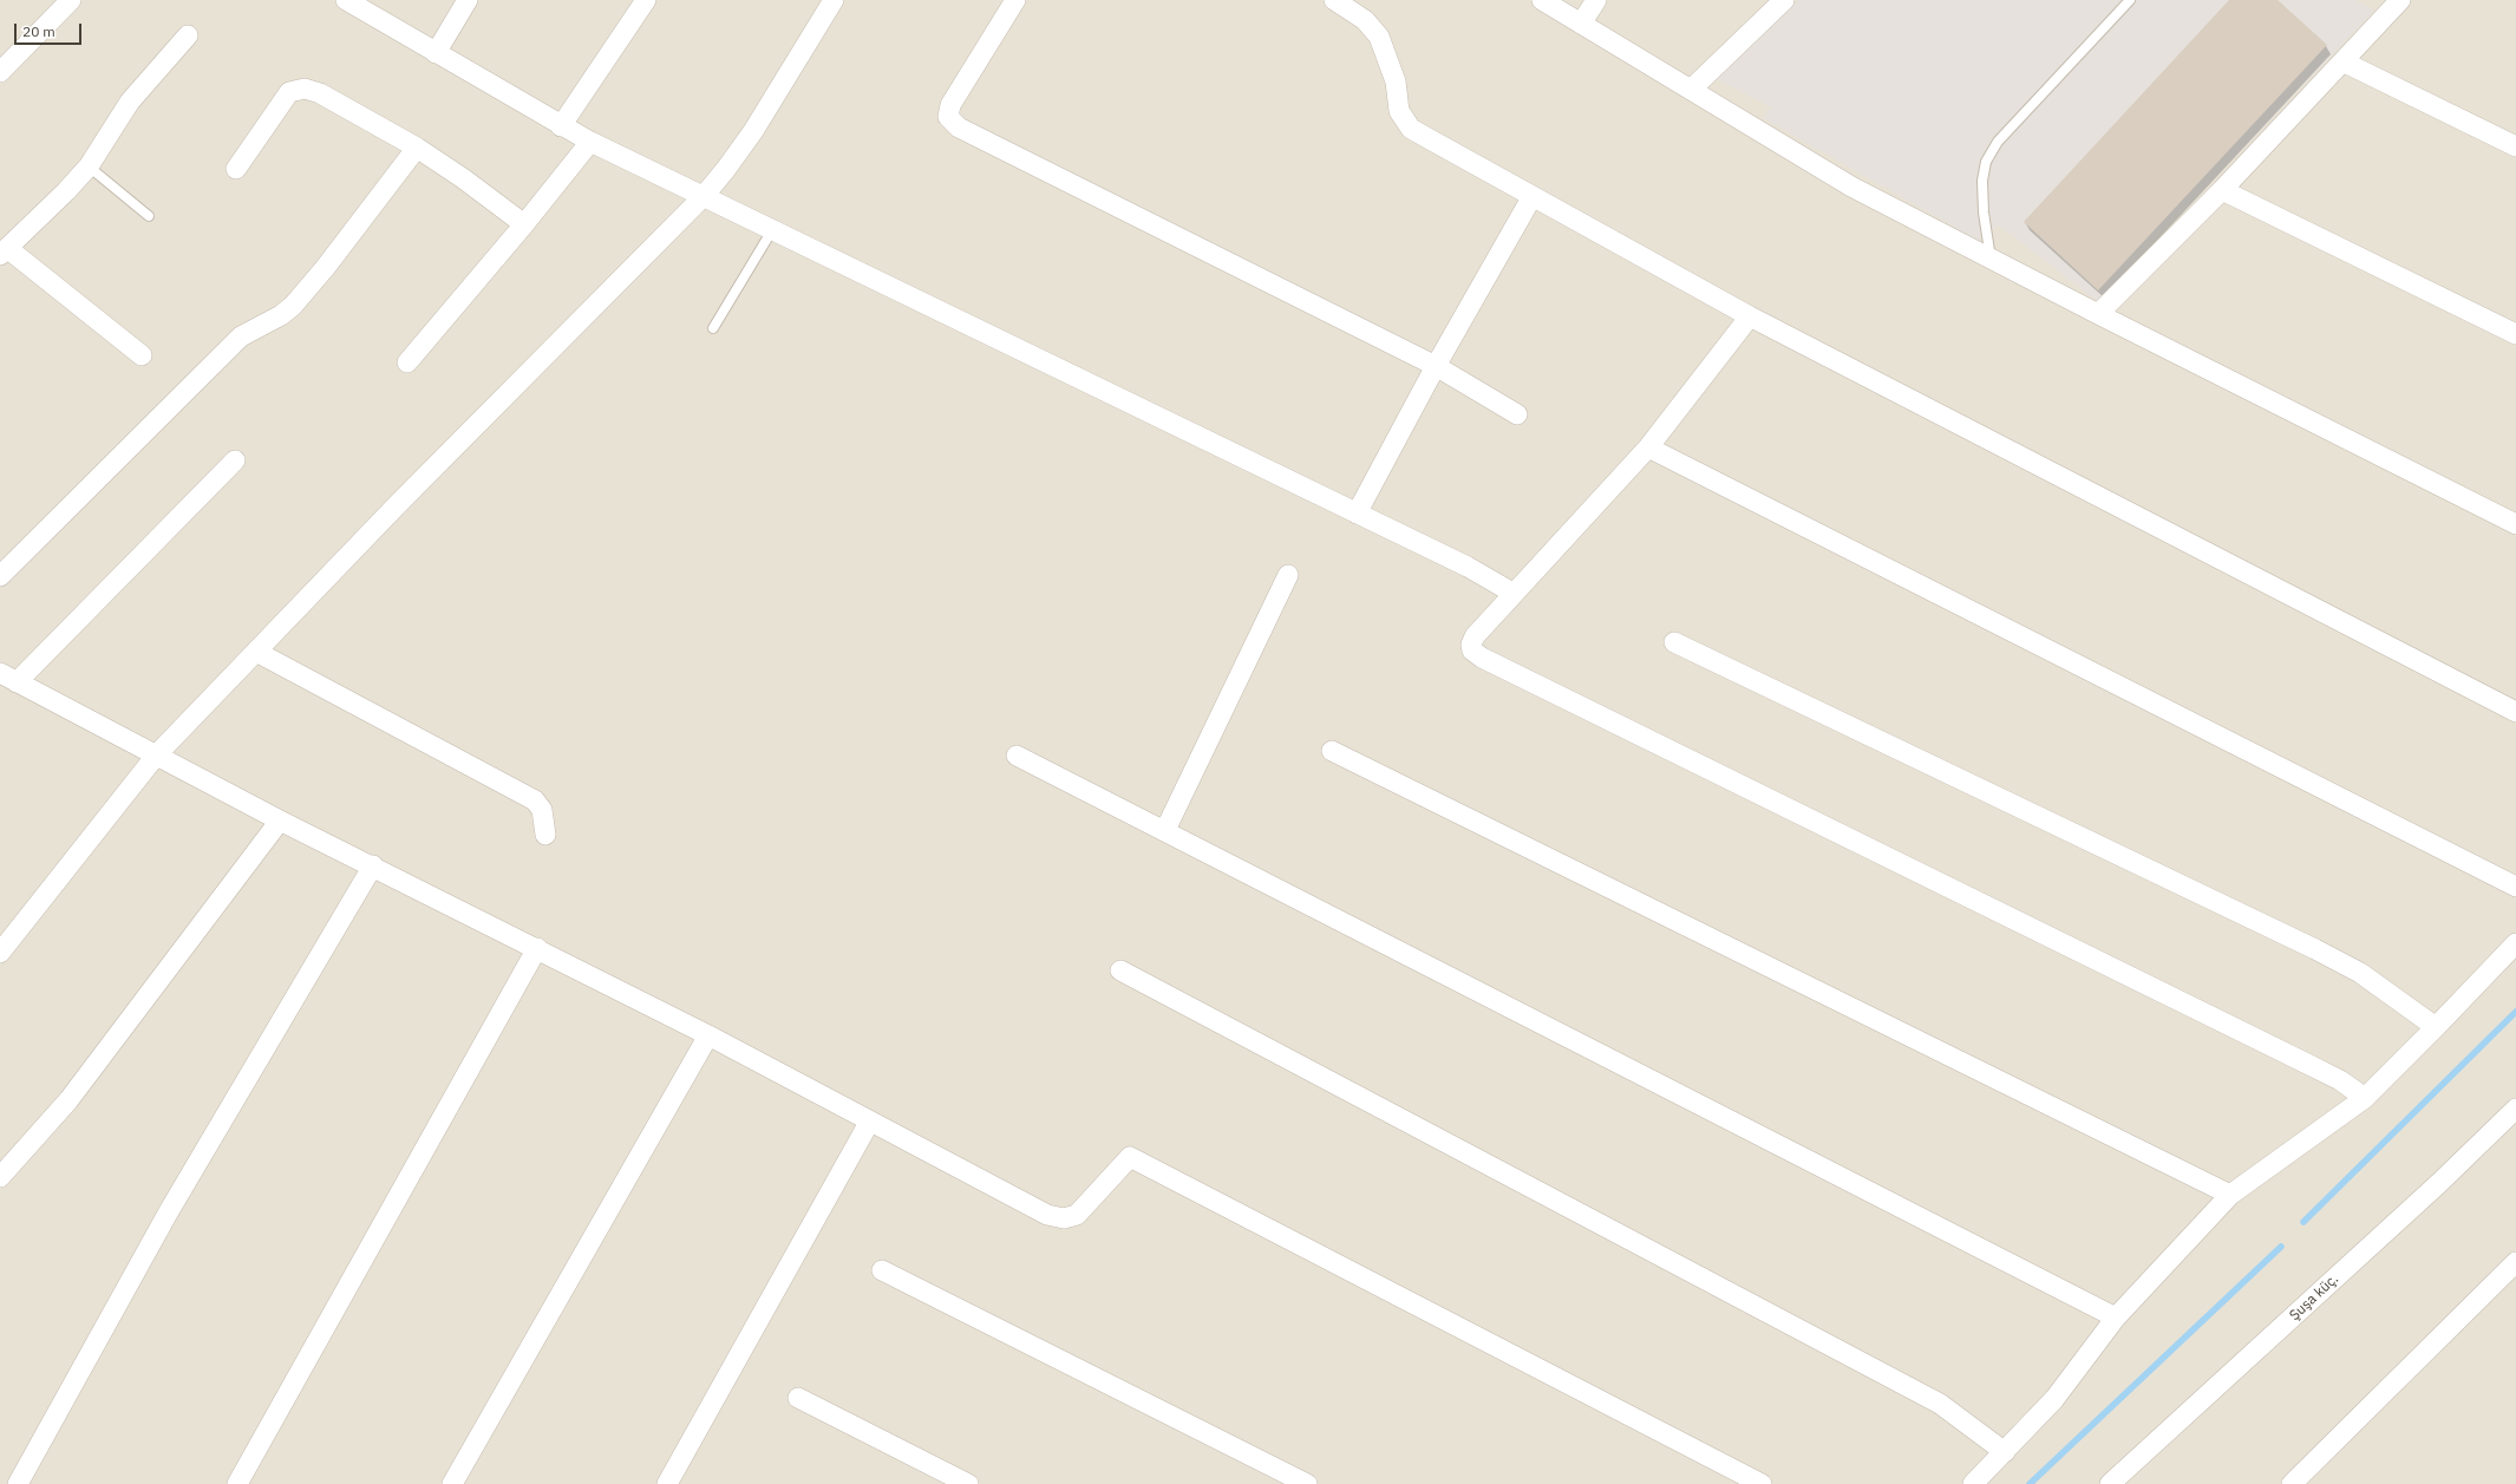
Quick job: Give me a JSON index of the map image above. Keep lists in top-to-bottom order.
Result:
{
  "streets": {
    "street": ["Şuşa küç."]
  },
  "scale_bar": "20 m"
}
